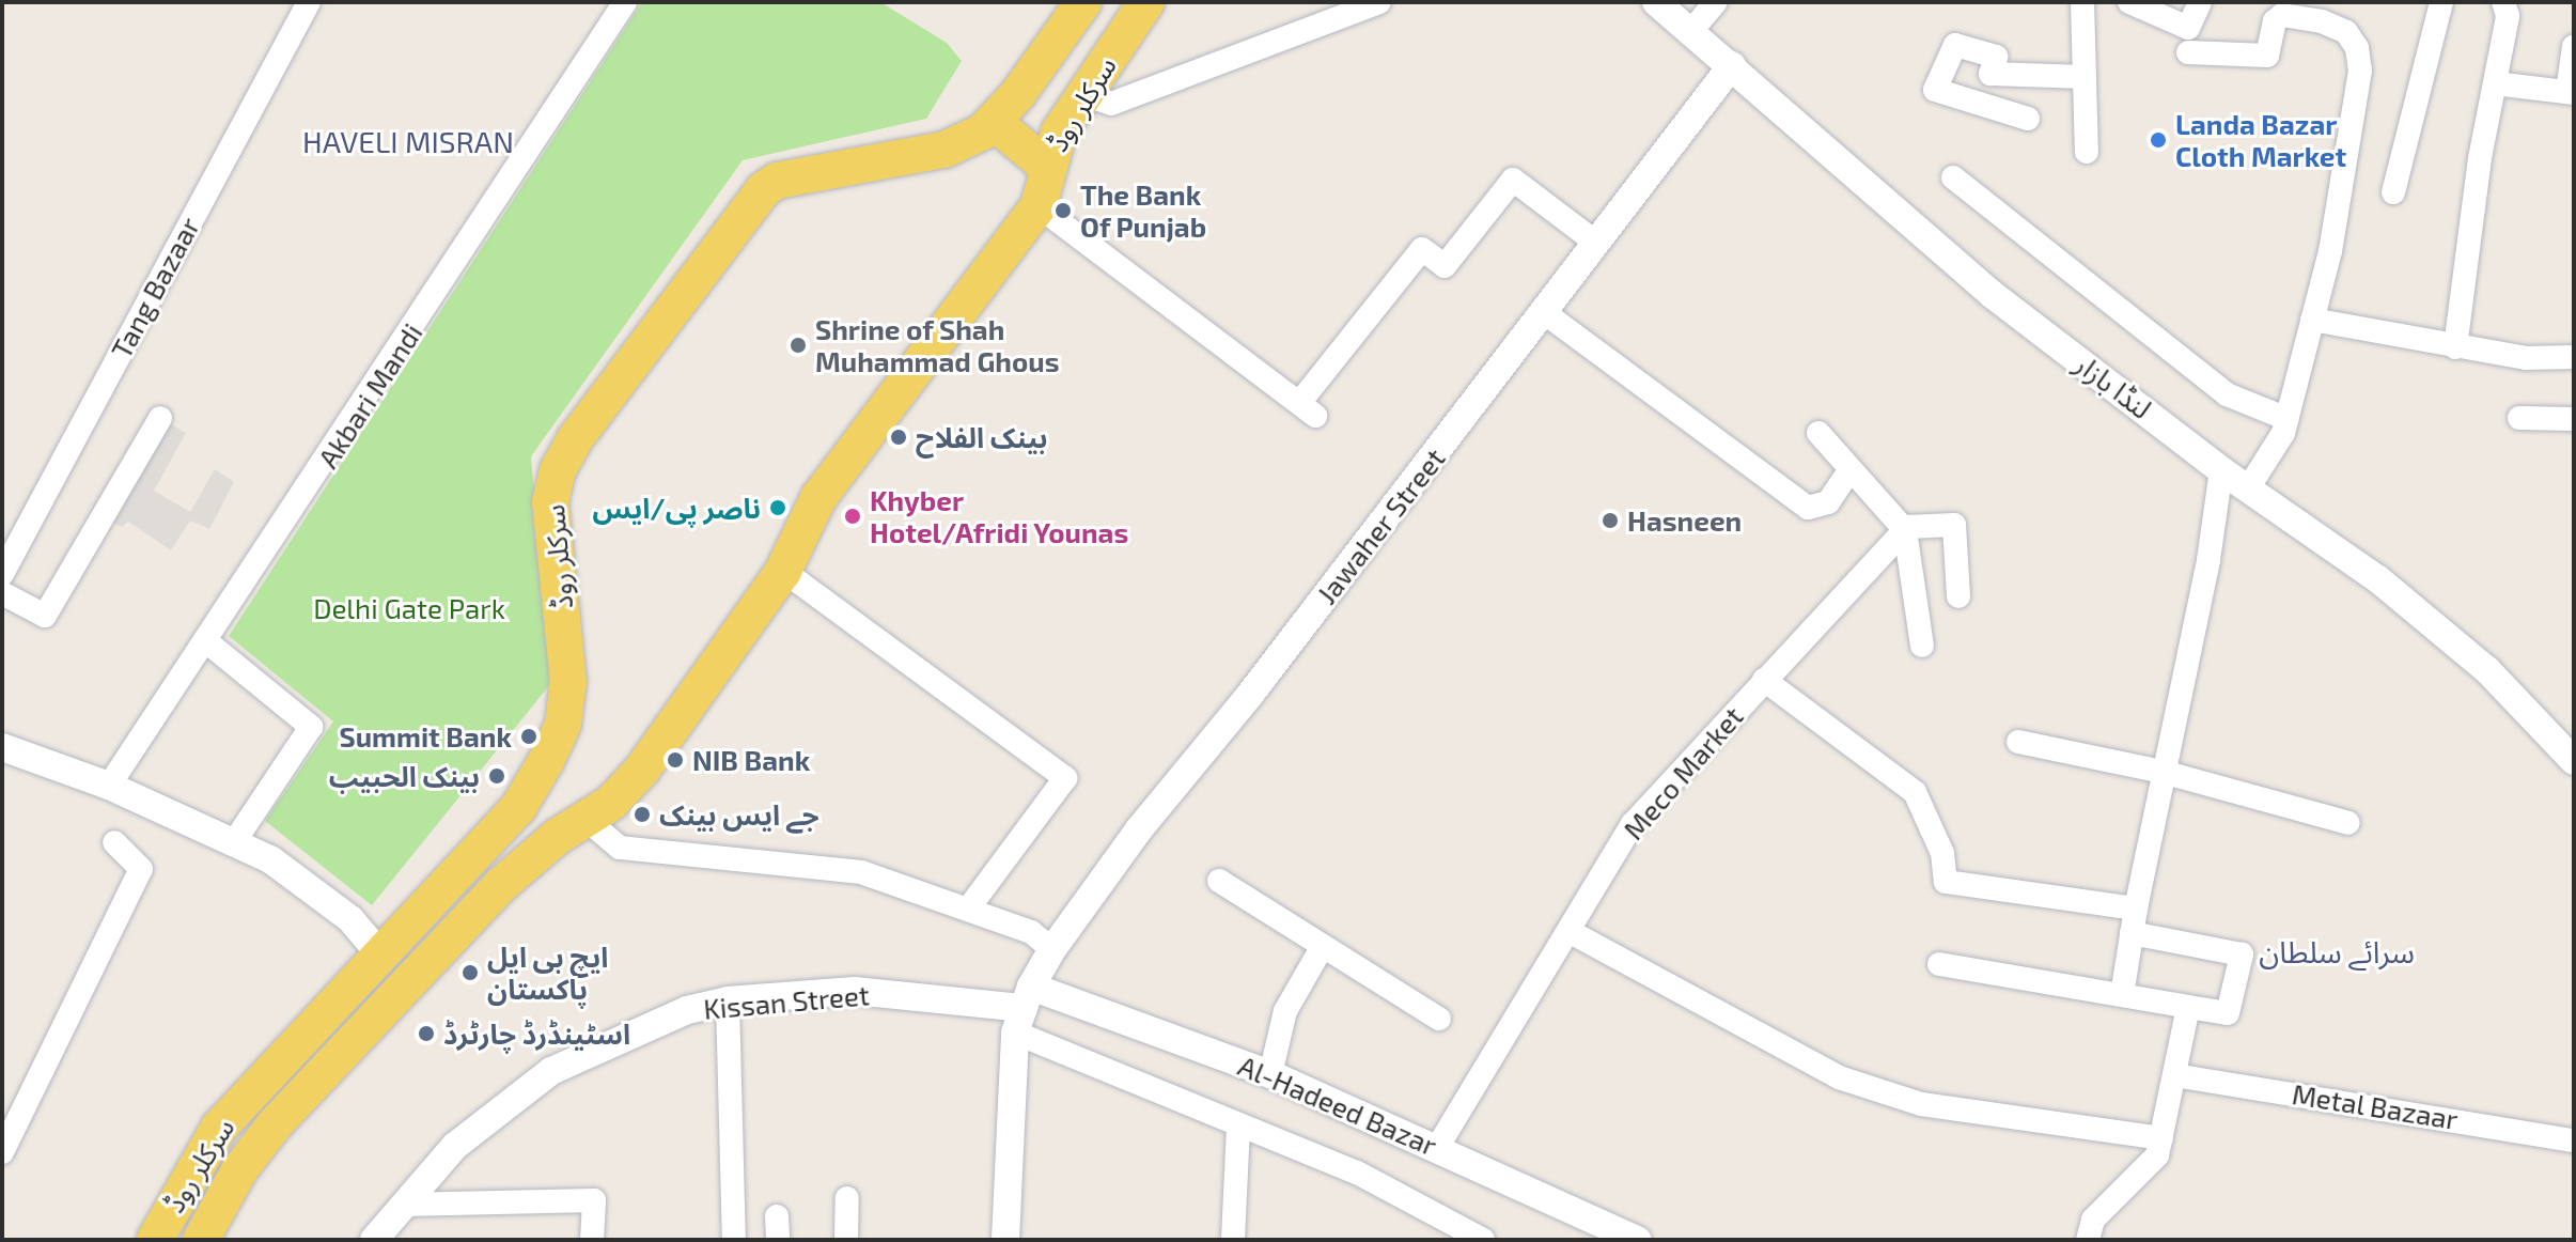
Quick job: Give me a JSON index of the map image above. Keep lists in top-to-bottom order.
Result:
{
  "streets": {
    "main road": ["سرکلر روڈ"],
    "street": [
      "Tang Bazaar",
      "لنڈا بازار",
      "Akbari Mandi",
      "Jawaher Street",
      "Meco Market",
      "Kissan Street",
      "Al-Hadeed Bazar",
      "Metal Bazaar"
    ]
  },
  "crossings": [
    ["لنڈا بازار", "Jawaher Street"],
    ["Jawaher Street", "Kissan Street"],
    ["Jawaher Street", "Al-Hadeed Bazar"],
    ["Meco Market", "Al-Hadeed Bazar"],
    ["Kissan Street", "Al-Hadeed Bazar"]
  ],
  "districts": ["HAVELI MISRAN", "سرائے سلطان"],
  "parks": ["Delhi Gate Park"],
  "places": [
    "Landa Bazar Cloth Market",
    "The Bank Of Punjab",
    "Shrine of Shah Muhammad Ghous",
    "بینک الفلاح",
    "ناصر پی/ایس",
    "Khyber Hotel/Afridi Younas",
    "Hasneen",
    "Summit Bank",
    "NIB Bank",
    "بينک الحبيب",
    "جے ایس بینک",
    "ایچ بی ایل پاکستان",
    "اسٹینڈرڈ چارٹرڈ"
  ]
}
